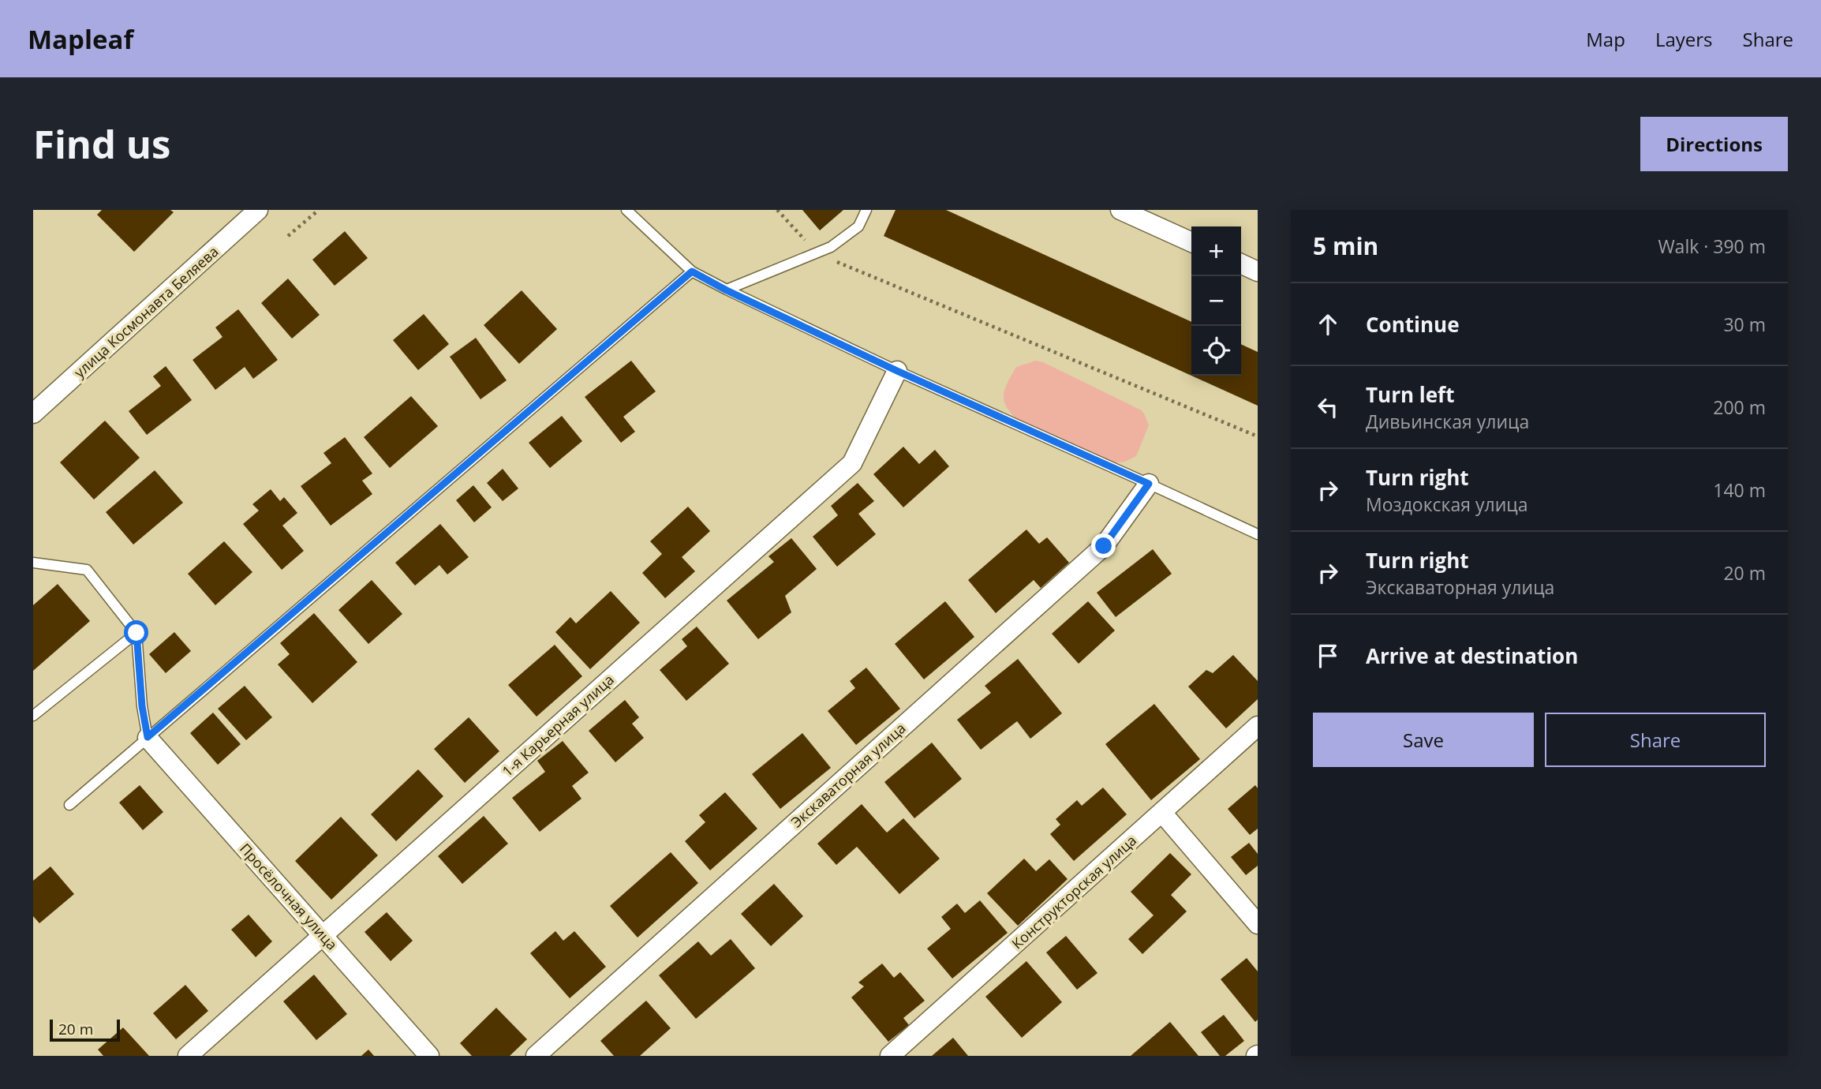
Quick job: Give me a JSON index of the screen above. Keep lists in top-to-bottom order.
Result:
{
  "streets": {
    "street": [
      "улица Космонавта Беляева",
      "1-я Карьерная улица",
      "Экскаваторная улица",
      "Конструкторская улица",
      "Просёлочная улица"
    ]
  },
  "crossings": [
    ["1-я Карьерная улица", "Просёлочная улица"]
  ],
  "scale_bar": "20 m",
  "page": {
    "header": "Mapleaf",
    "nav": ["Map", "Layers", "Share"],
    "buttons": [
      "Directions",
      ["Save", "Share"]
    ],
    "title": "Find us",
    "heading": ["5 min", "Walk · 390 m"],
    "map_buttons": ["+", "−"],
    "list": [
      ["Continue", "30 m"],
      ["Turn left", "Дивьинская улица", "200 m"],
      ["Turn right", "Моздокская улица", "140 m"],
      ["Turn right", "Экскаваторная улица", "20 m"],
      "Arrive at destination"
    ],
    "scale": "20 m"
  }
}
